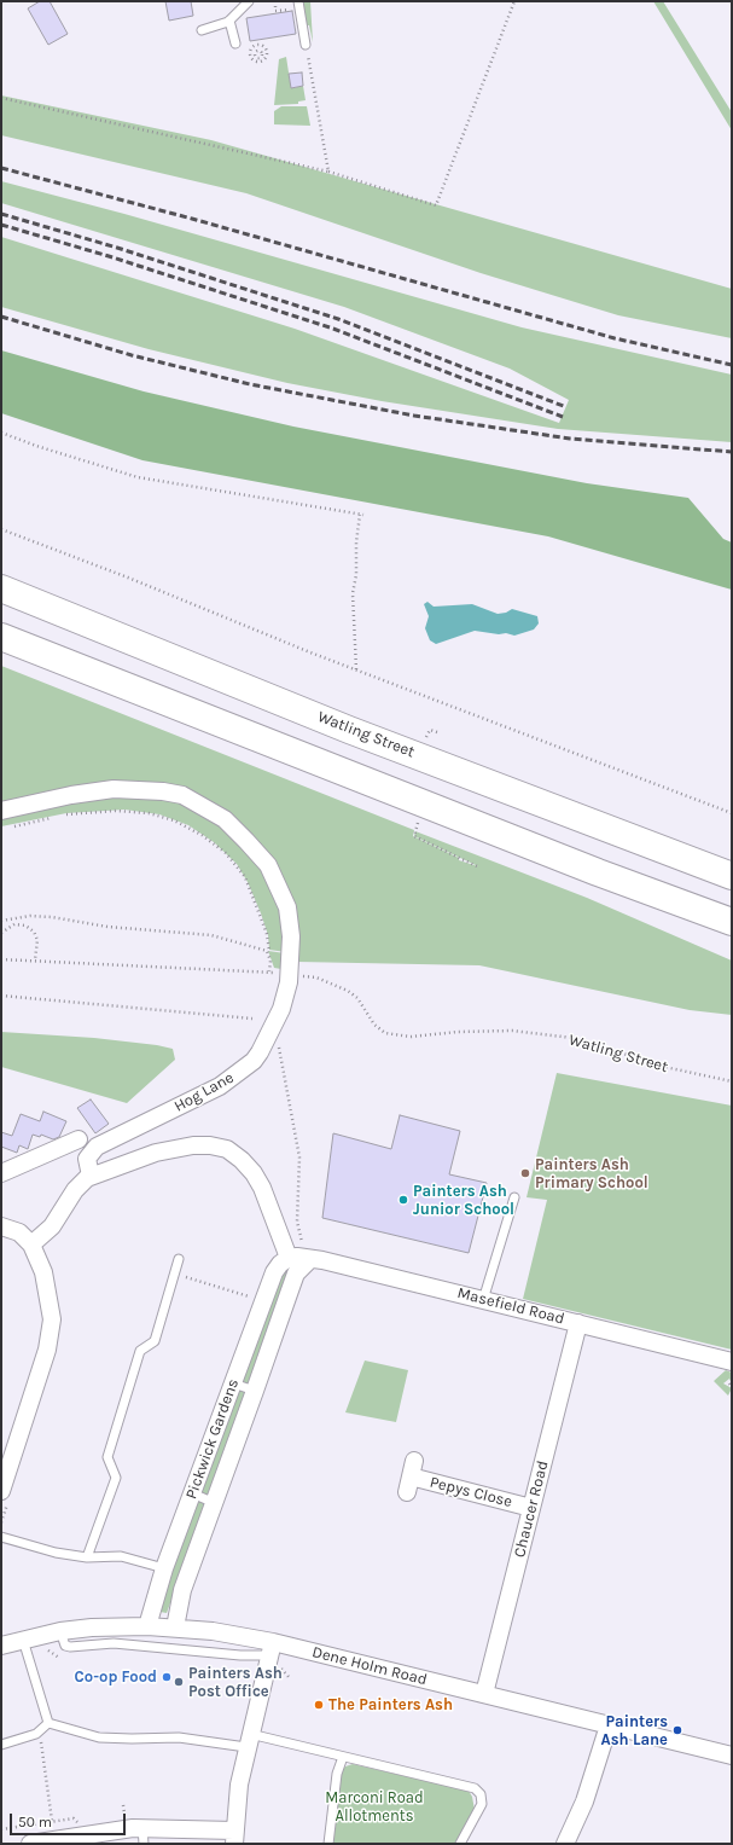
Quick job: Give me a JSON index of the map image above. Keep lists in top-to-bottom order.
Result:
{
  "streets": {
    "highway": ["Watling Street"],
    "street": [
      "Hog Lane",
      "Masefield Road",
      "Pickwick Gardens",
      "Pepys Close",
      "Chaucer Road",
      "Dene Holm Road"
    ]
  },
  "crossings": [
    ["Watling Street", "Hog Lane"],
    ["Masefield Road", "Pickwick Gardens"],
    ["Masefield Road", "Chaucer Road"],
    ["Pickwick Gardens", "Dene Holm Road"],
    ["Pepys Close", "Chaucer Road"],
    ["Chaucer Road", "Dene Holm Road"]
  ],
  "parks": ["Marconi Road Allotments"],
  "places": [
    "Painters Ash Primary School",
    "Painters Ash Junior School",
    "Co-op Food",
    "Painters Ash Post Office",
    "The Painters Ash",
    "Painters Ash Lane"
  ],
  "scale_bar": "50 m"
}
